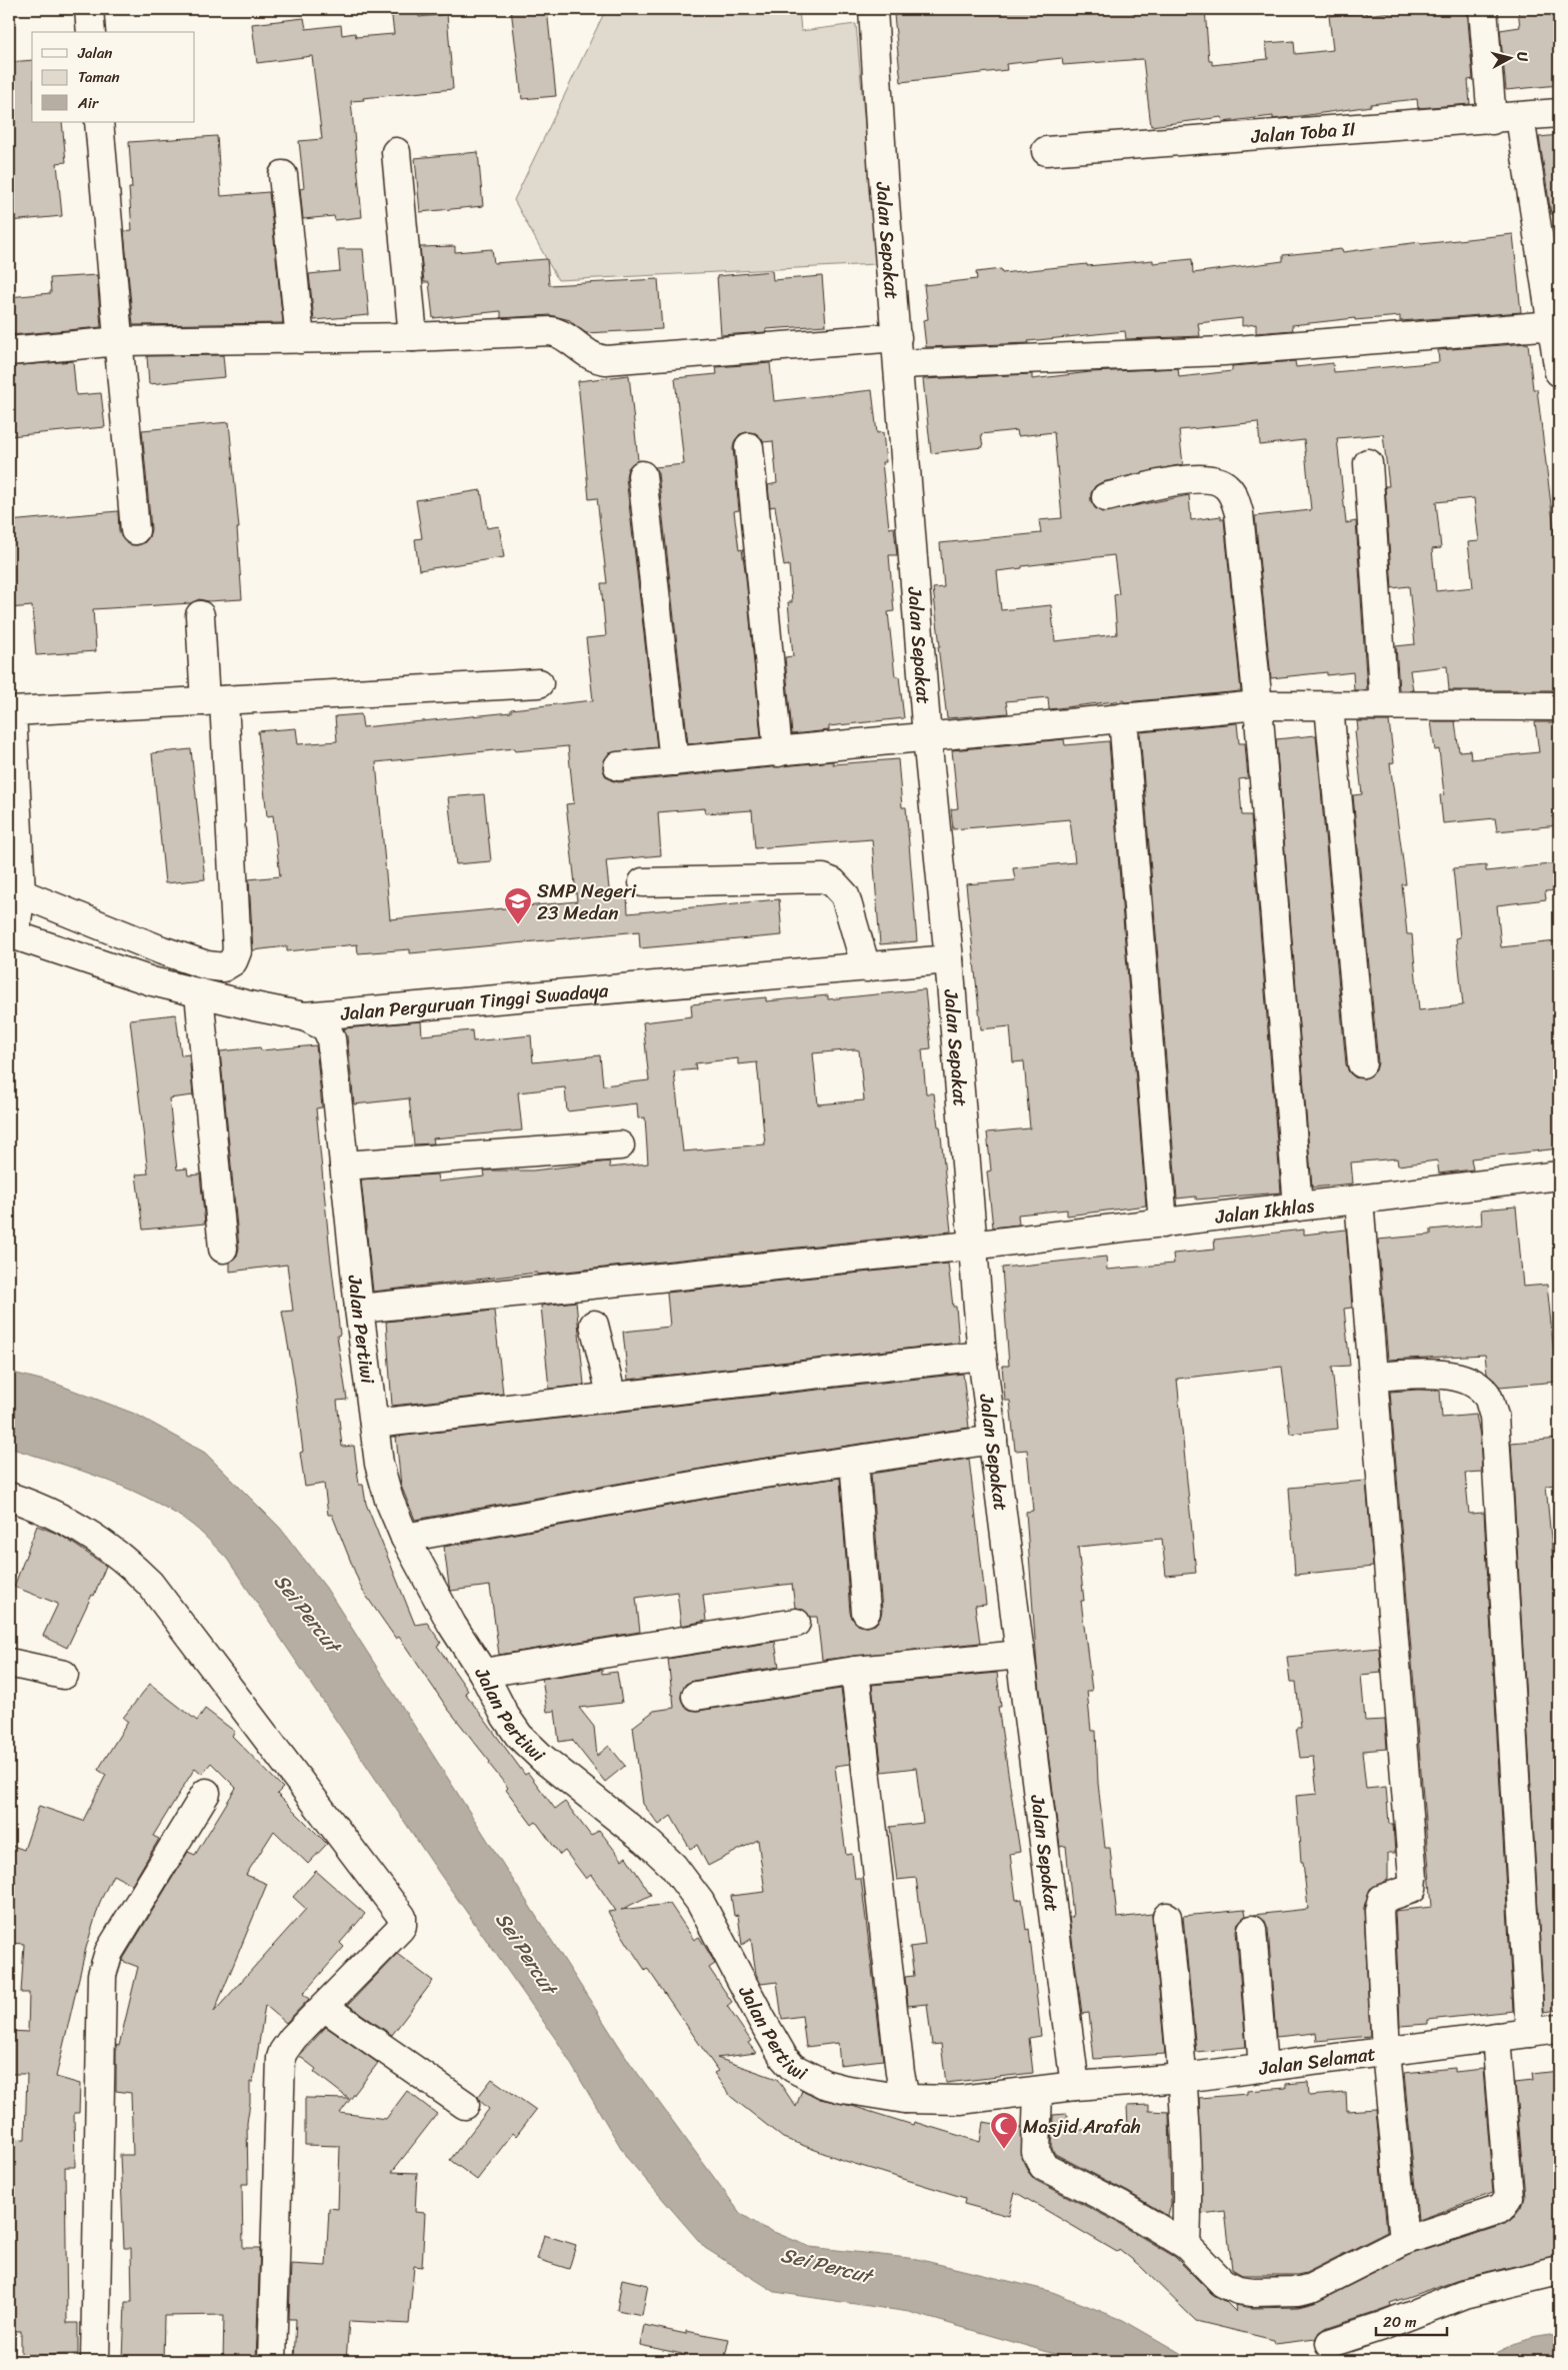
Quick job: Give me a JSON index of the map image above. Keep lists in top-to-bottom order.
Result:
{
  "streets": {
    "street": [
      "Jalan Toba II",
      "Jalan Sepakat",
      "Jalan Perguruan Tinggi Swadaya",
      "Jalan Ikhlas",
      "Jalan Pertiwi",
      "Jalan Selamat"
    ]
  },
  "crossings": [
    ["Jalan Sepakat", "Jalan Perguruan Tinggi Swadaya"],
    ["Jalan Sepakat", "Jalan Ikhlas"],
    ["Jalan Sepakat", "Jalan Pertiwi"],
    ["Jalan Sepakat", "Jalan Selamat"],
    ["Jalan Perguruan Tinggi Swadaya", "Jalan Pertiwi"],
    ["Jalan Ikhlas", "Jalan Pertiwi"],
    ["Jalan Pertiwi", "Jalan Selamat"]
  ],
  "water": ["Sei Percut"],
  "places": {
    "school or university": ["SMP Negeri 23 Medan"],
    "mosque": ["Masjid Arafah"]
  },
  "legend": ["Jalan", "Taman", "Air"],
  "scale_bar": "20 m",
  "north": "right"
}
